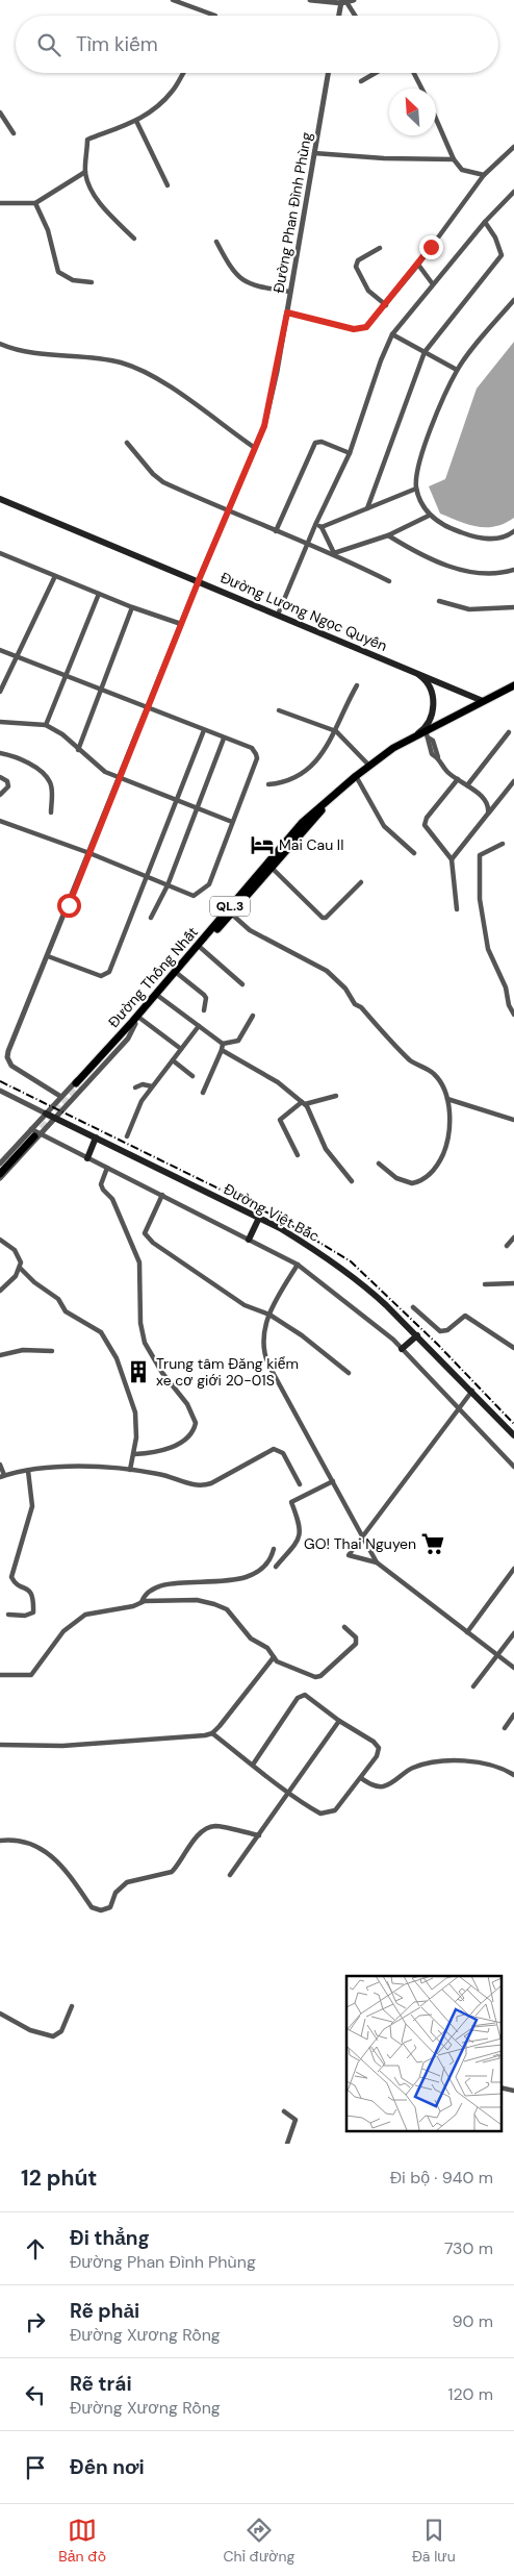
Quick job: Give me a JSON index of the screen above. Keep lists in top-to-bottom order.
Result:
{
  "streets": {
    "highway": ["QL.3", "Đường Thống Nhất"],
    "main road": ["Đường Lương Ngọc Quyến", "Đường Việt Bắc"],
    "street": ["Đường Phan Đình Phùng"]
  },
  "crossings": [
    ["Đường Phan Đình Phùng", "Đường Lương Ngọc Quyến"],
    ["Đường Lương Ngọc Quyến", "QL.3"],
    ["Đường Lương Ngọc Quyến", "Đường Thống Nhất"],
    ["QL.3", "Đường Thống Nhất"]
  ],
  "places": {
    "hotel": ["Mai Cau II"],
    "building": ["Trung tâm Đăng kiểm xe cơ giới 20-01S"],
    "supermarket": ["GO! Thai Nguyen"]
  },
  "north": "top left",
  "page": {
    "search": "Tìm kiếm",
    "heading": ["12 phút", "Đi bộ · 940 m"],
    "list": [
      ["Đi thẳng", "Đường Phan Đình Phùng", "730 m"],
      ["Rẽ phải", "Đường Xương Rồng", "90 m"],
      ["Rẽ trái", "Đường Xương Rồng", "120 m"],
      "Đến nơi"
    ],
    "nav": ["Bản đồ", "Chỉ đường", "Đã lưu"]
  }
}
